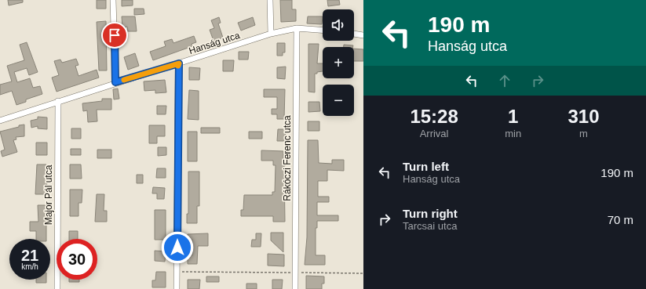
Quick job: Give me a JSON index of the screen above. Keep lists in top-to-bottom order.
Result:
{
  "streets": {
    "street": ["Hanság utca", "Rákóczi Ferenc utca", "Major Pál utca"]
  },
  "crossings": [
    ["Hanság utca", "Rákóczi Ferenc utca"],
    ["Hanság utca", "Major Pál utca"]
  ],
  "page": {
    "turn": ["190 m", "Hanság utca"],
    "map_buttons": ["+", "−"],
    "eta": [
      "15:28",
      "Arrival",
      "1",
      "min",
      "310",
      "m"
    ],
    "list": [
      {
        "name": "Turn left",
        "note": "Hanság utca",
        "value": "190 m"
      },
      {
        "name": "Turn right",
        "note": "Tarcsai utca",
        "value": "70 m"
      }
    ],
    "speed": "21 km/h",
    "limit": "30"
  }
}
